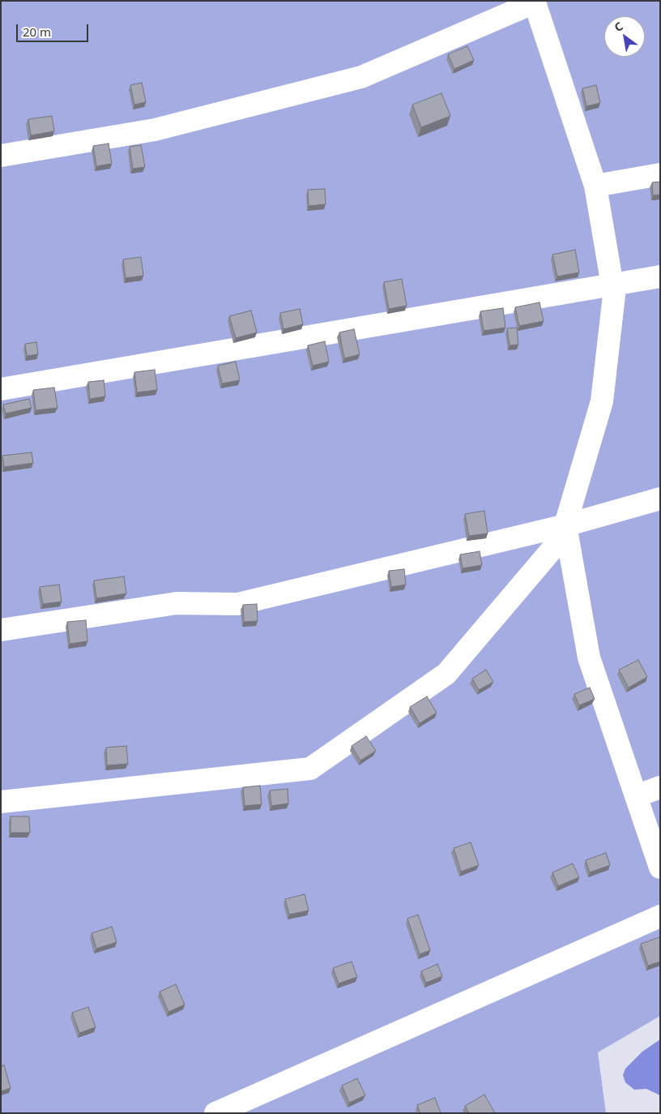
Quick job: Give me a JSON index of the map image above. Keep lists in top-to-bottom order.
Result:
{
  "scale_bar": "20 m",
  "north": "top left"
}
